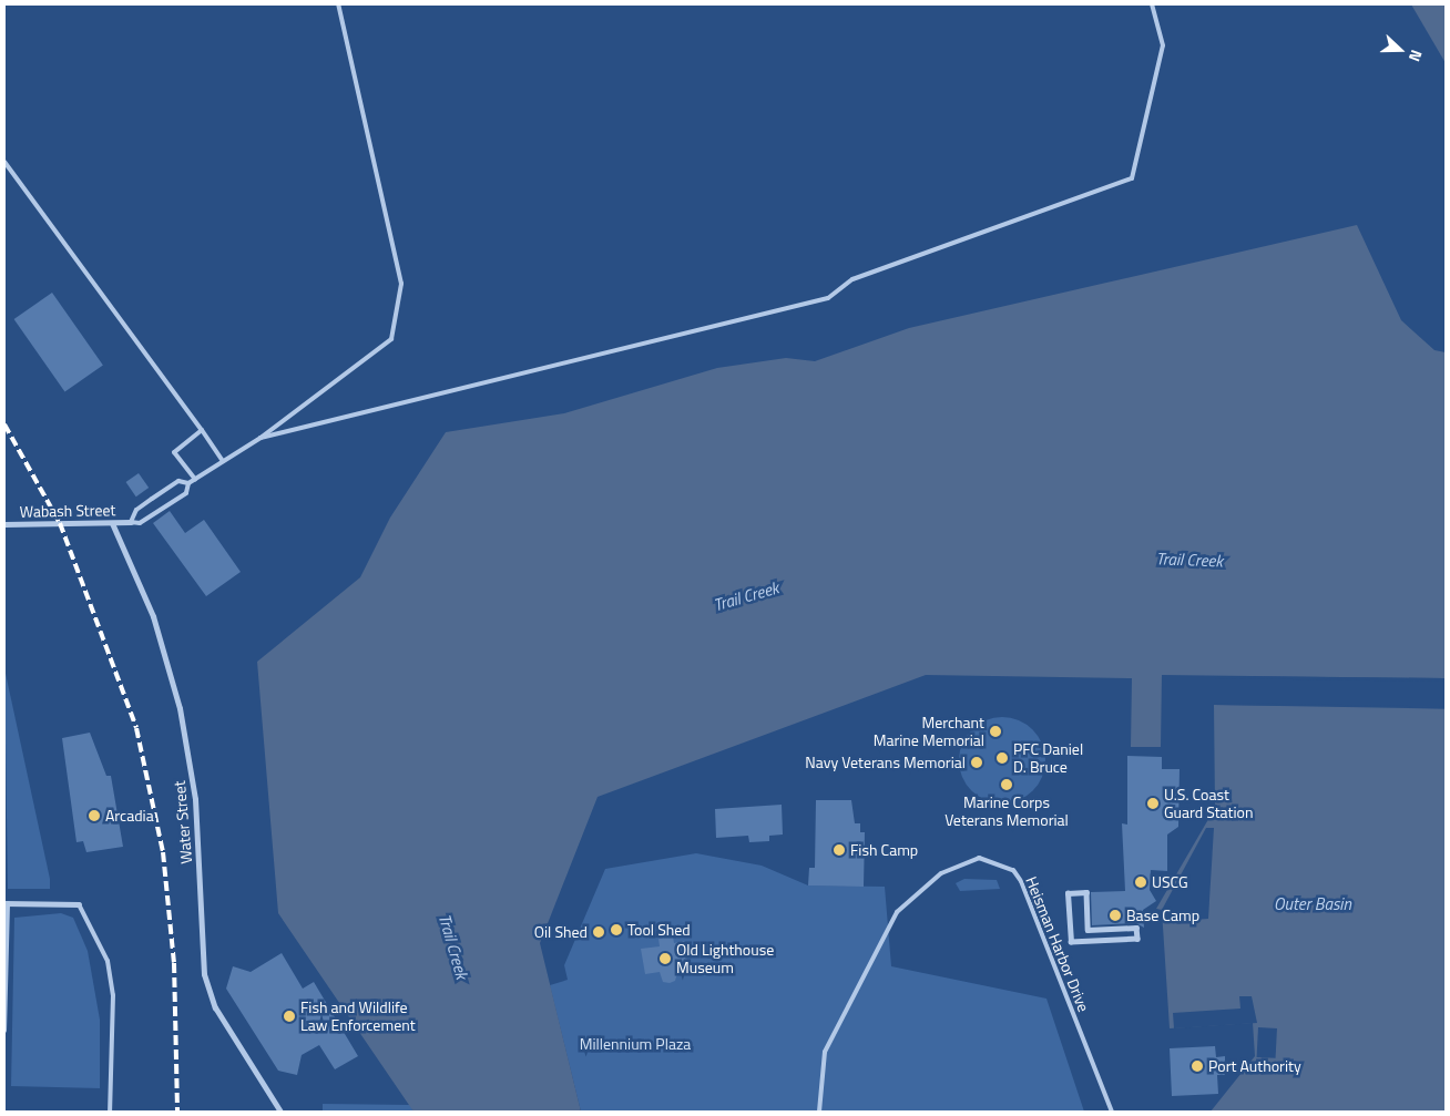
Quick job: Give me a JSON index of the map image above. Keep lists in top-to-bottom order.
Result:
{
  "streets": {
    "street": ["Wabash Street", "Water Street"],
    "lane": ["Heisman Harbor Drive"]
  },
  "crossings": [
    ["Wabash Street", "Water Street"]
  ],
  "water": ["Trail Creek", "Outer Basin"],
  "parks": ["Millennium Plaza"],
  "places": [
    "Merchant Marine Memorial",
    "PFC Daniel D. Bruce",
    "Navy Veterans Memorial",
    "Marine Corps Veterans Memorial",
    "U.S. Coast Guard Station",
    "Arcadia",
    "Fish Camp",
    "USCG",
    "Base Camp",
    "Tool Shed",
    "Oil Shed",
    "Old Lighthouse Museum",
    "Fish and Wildlife Law Enforcement",
    "Port Authority"
  ],
  "north": "right"
}
